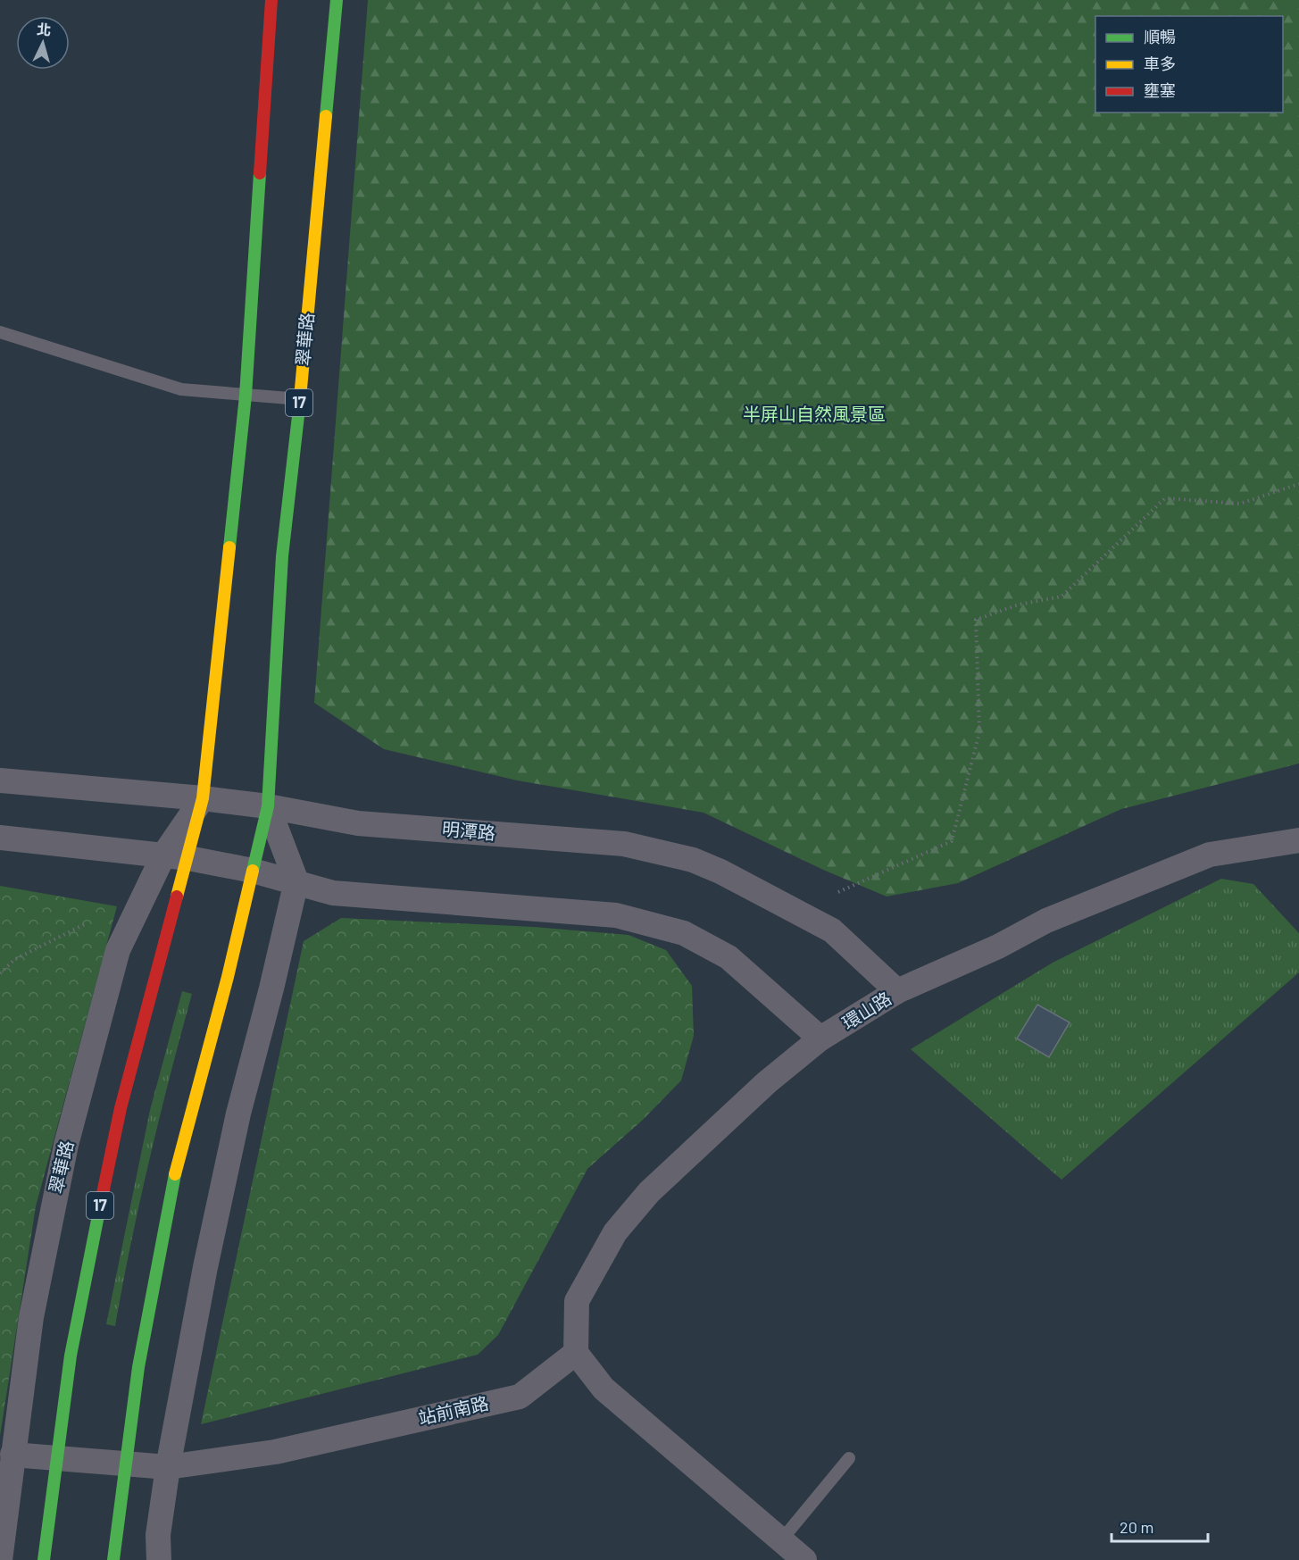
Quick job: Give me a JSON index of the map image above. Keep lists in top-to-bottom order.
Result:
{
  "streets": {
    "main road": ["翠華路", "17"],
    "street": ["明潭路", "環山路", "站前南路"]
  },
  "crossings": [
    ["翠華路", "明潭路"],
    ["翠華路", "站前南路"],
    ["明潭路", "環山路"],
    ["環山路", "站前南路"]
  ],
  "parks": ["半屏山自然風景區"],
  "legend": ["順暢", "車多", "壅塞"],
  "scale_bar": "20 m",
  "north": "top"
}
